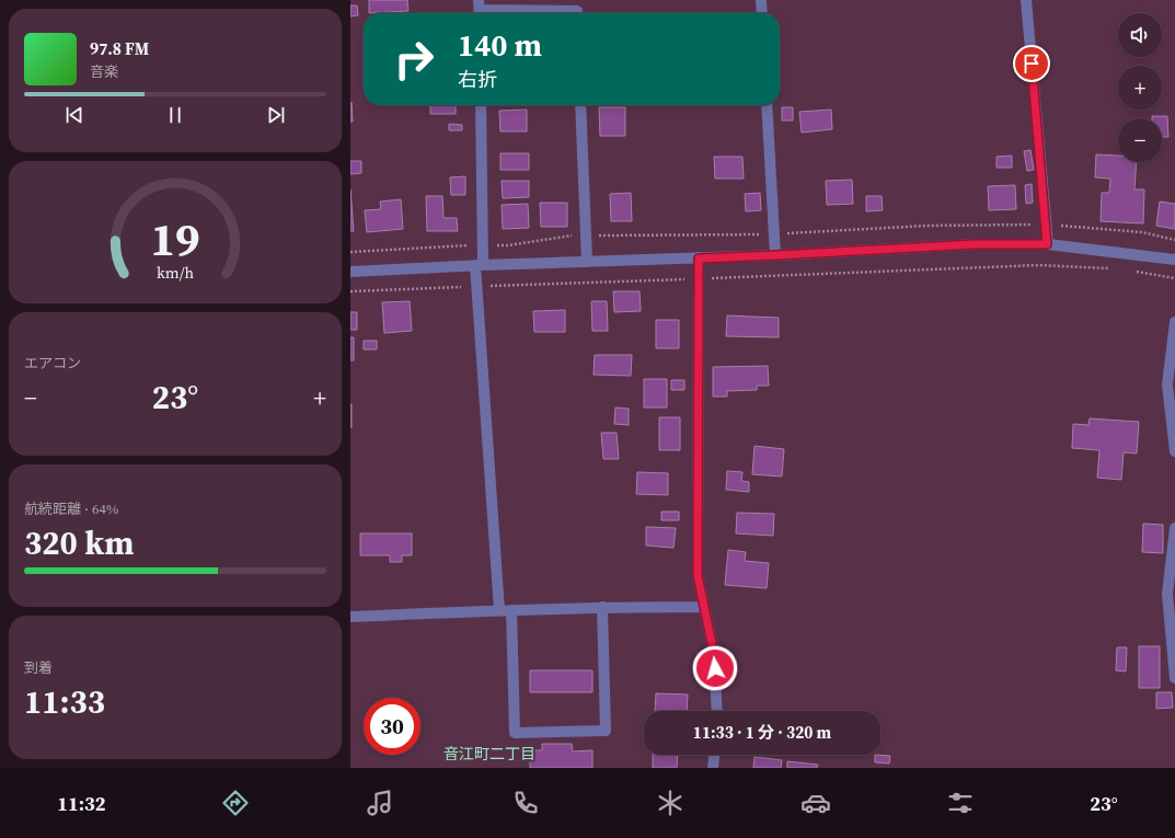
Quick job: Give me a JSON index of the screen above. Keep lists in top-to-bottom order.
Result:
{
  "districts": ["音江町二丁目"],
  "page": {
    "map_buttons": ["+", "−"],
    "turn": ["140 m", "右折"],
    "song": ["97.8 FM", "音楽"],
    "tile": [
      "エアコン",
      ["航続距離 · 64%", "320 km"],
      ["到着", "11:33"]
    ],
    "heat": ["−", "23°", "+"],
    "limit": "30",
    "trip": "11:33 · 1 分 · 320 m",
    "tabs": ["11:32", "23°"],
    "gauge": ["19", "km/h"]
  }
}
